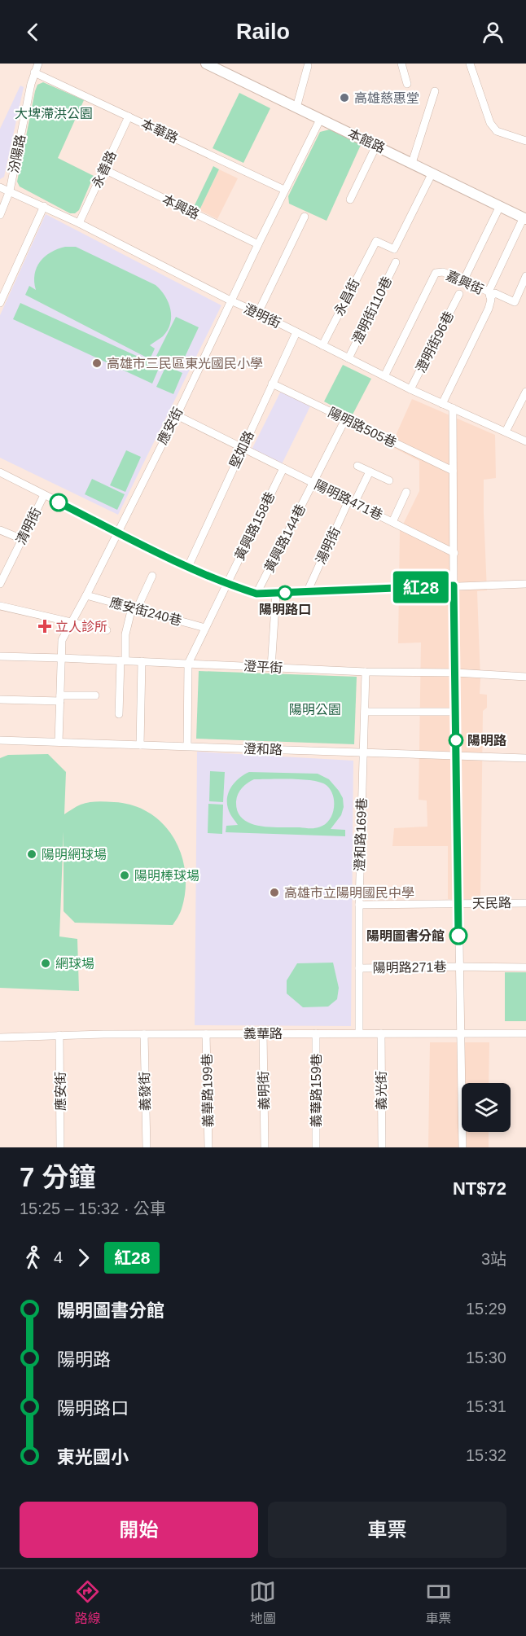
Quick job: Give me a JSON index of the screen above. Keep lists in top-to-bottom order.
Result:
{
  "streets": {
    "street": [
      "本華路",
      "本館路",
      "汾陽路",
      "永善路",
      "本興路",
      "嘉興街",
      "永昌街",
      "澄明街110巷",
      "澄明街",
      "澄明街96巷",
      "應安街",
      "陽明路505巷",
      "堅如路",
      "陽明路471巷",
      "清明街",
      "黃興路158巷",
      "黃興路144巷",
      "湯明街",
      "應安街240巷",
      "澄平街",
      "澄和路",
      "澄和路169巷",
      "天民路",
      "陽明路271巷",
      "義華路",
      "義華路199巷",
      "義明街",
      "義華路159巷",
      "義光街",
      "義發街"
    ]
  },
  "crossings": [
    ["本華路", "汾陽路"],
    ["本華路", "永善路"],
    ["本華路", "應安街"],
    ["本館路", "永昌街"],
    ["本館路", "應安街"],
    ["汾陽路", "澄明街"],
    ["永善路", "本興路"],
    ["永善路", "澄明街"],
    ["本興路", "應安街"],
    ["嘉興街", "澄明街"],
    ["永昌街", "澄明街"],
    ["澄明街110巷", "澄明街"],
    ["澄明街", "澄明街96巷"],
    ["澄明街", "應安街"],
    ["澄明街", "堅如路"],
    ["應安街", "陽明路471巷"],
    ["應安街", "應安街240巷"],
    ["應安街", "澄平街"],
    ["應安街", "澄和路"],
    ["應安街", "義華路"],
    ["陽明路505巷", "堅如路"],
    ["陽明路505巷", "黃興路144巷"],
    ["堅如路", "陽明路471巷"],
    ["陽明路471巷", "黃興路158巷"],
    ["陽明路471巷", "黃興路144巷"],
    ["陽明路471巷", "湯明街"],
    ["黃興路158巷", "應安街240巷"],
    ["黃興路158巷", "澄平街"],
    ["澄平街", "澄和路169巷"],
    ["澄和路", "澄和路169巷"],
    ["澄和路169巷", "天民路"],
    ["澄和路169巷", "陽明路271巷"],
    ["澄和路169巷", "義華路"],
    ["義華路", "義華路199巷"],
    ["義華路", "義明街"],
    ["義華路", "義華路159巷"],
    ["義華路", "義光街"],
    ["義華路", "義發街"]
  ],
  "parks": ["大埤滯洪公園", "陽明公園"],
  "places": {
    "other": [
      "高雄慈惠堂",
      "高雄市三民區東光國民小學",
      "陽明路口",
      "陽明路",
      "陽明網球場",
      "陽明棒球場",
      "高雄市立陽明國民中學",
      "陽明圖書分館",
      "網球場"
    ],
    "health": ["立人診所"]
  },
  "lines": ["bus line 紅28"],
  "page": {
    "header": "Railo",
    "on_map": "紅28",
    "heading": ["7 分鐘", "15:25 – 15:32 · 公車", "NT$72"],
    "legs": ["4", "紅28", "3站"],
    "list": [
      {
        "name": "陽明圖書分館",
        "value": "15:29"
      },
      {
        "name": "陽明路",
        "value": "15:30"
      },
      {
        "name": "陽明路口",
        "value": "15:31"
      },
      {
        "name": "東光國小",
        "value": "15:32"
      }
    ],
    "buttons": ["開始", "車票"],
    "tabs": ["路線", "地圖", "車票"]
  }
}
